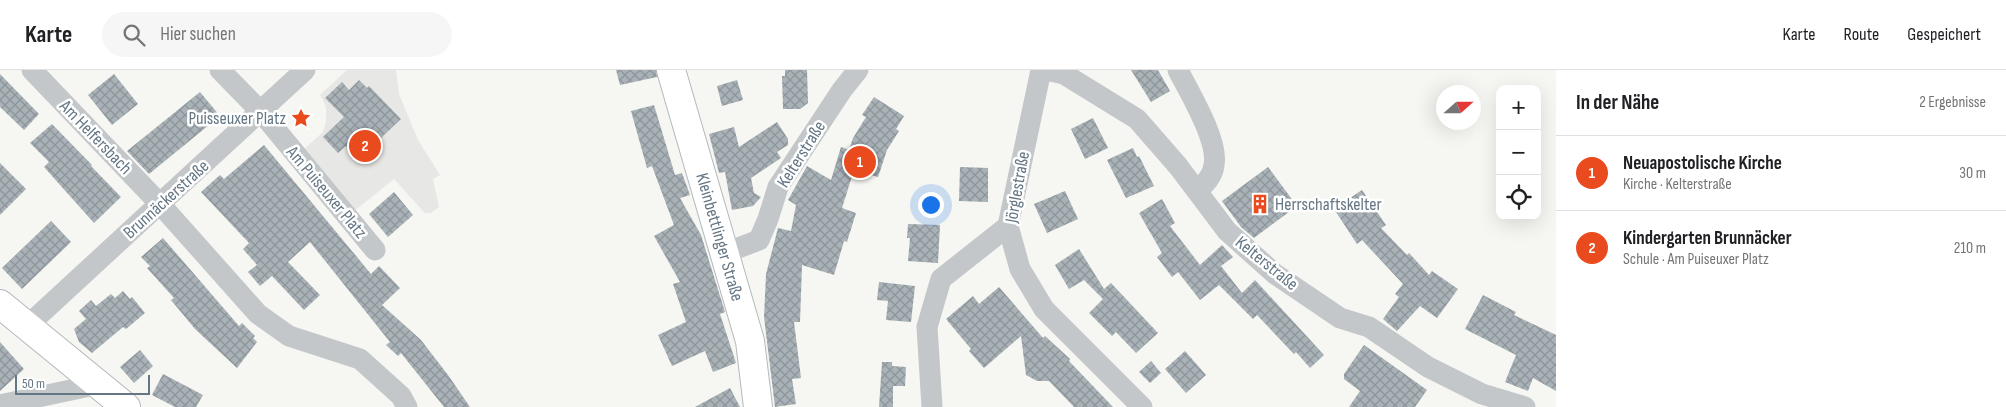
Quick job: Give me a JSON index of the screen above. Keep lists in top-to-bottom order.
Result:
{
  "streets": {
    "street": [
      "Am Helfersbach",
      "Kelterstraße",
      "Jörglestraße",
      "Am Puiseuxer Platz",
      "Brunnäckerstraße",
      "Kleinbettlinger Straße"
    ]
  },
  "crossings": [
    ["Am Helfersbach", "Brunnäckerstraße"],
    ["Kelterstraße", "Kleinbettlinger Straße"],
    ["Am Puiseuxer Platz", "Brunnäckerstraße"]
  ],
  "places": {
    "place": ["Puisseuxer Platz"],
    "building": ["Herrschaftskelter"]
  },
  "scale_bar": "50 m",
  "north": "right",
  "page": {
    "header": "Karte",
    "search": "Hier suchen",
    "nav": ["Karte", "Route", "Gespeichert"],
    "heading": ["In der Nähe", "2 Ergebnisse"],
    "map_buttons": ["+", "−"],
    "pins": ["2", "1"],
    "list": [
      {
        "mark": "1",
        "name": "Neuapostolische Kirche",
        "note": "Kirche · Kelterstraße",
        "value": "30 m"
      },
      {
        "mark": "2",
        "name": "Kindergarten Brunnäcker",
        "note": "Schule · Am Puiseuxer Platz",
        "value": "210 m"
      }
    ],
    "scale": "50 m"
  }
}
